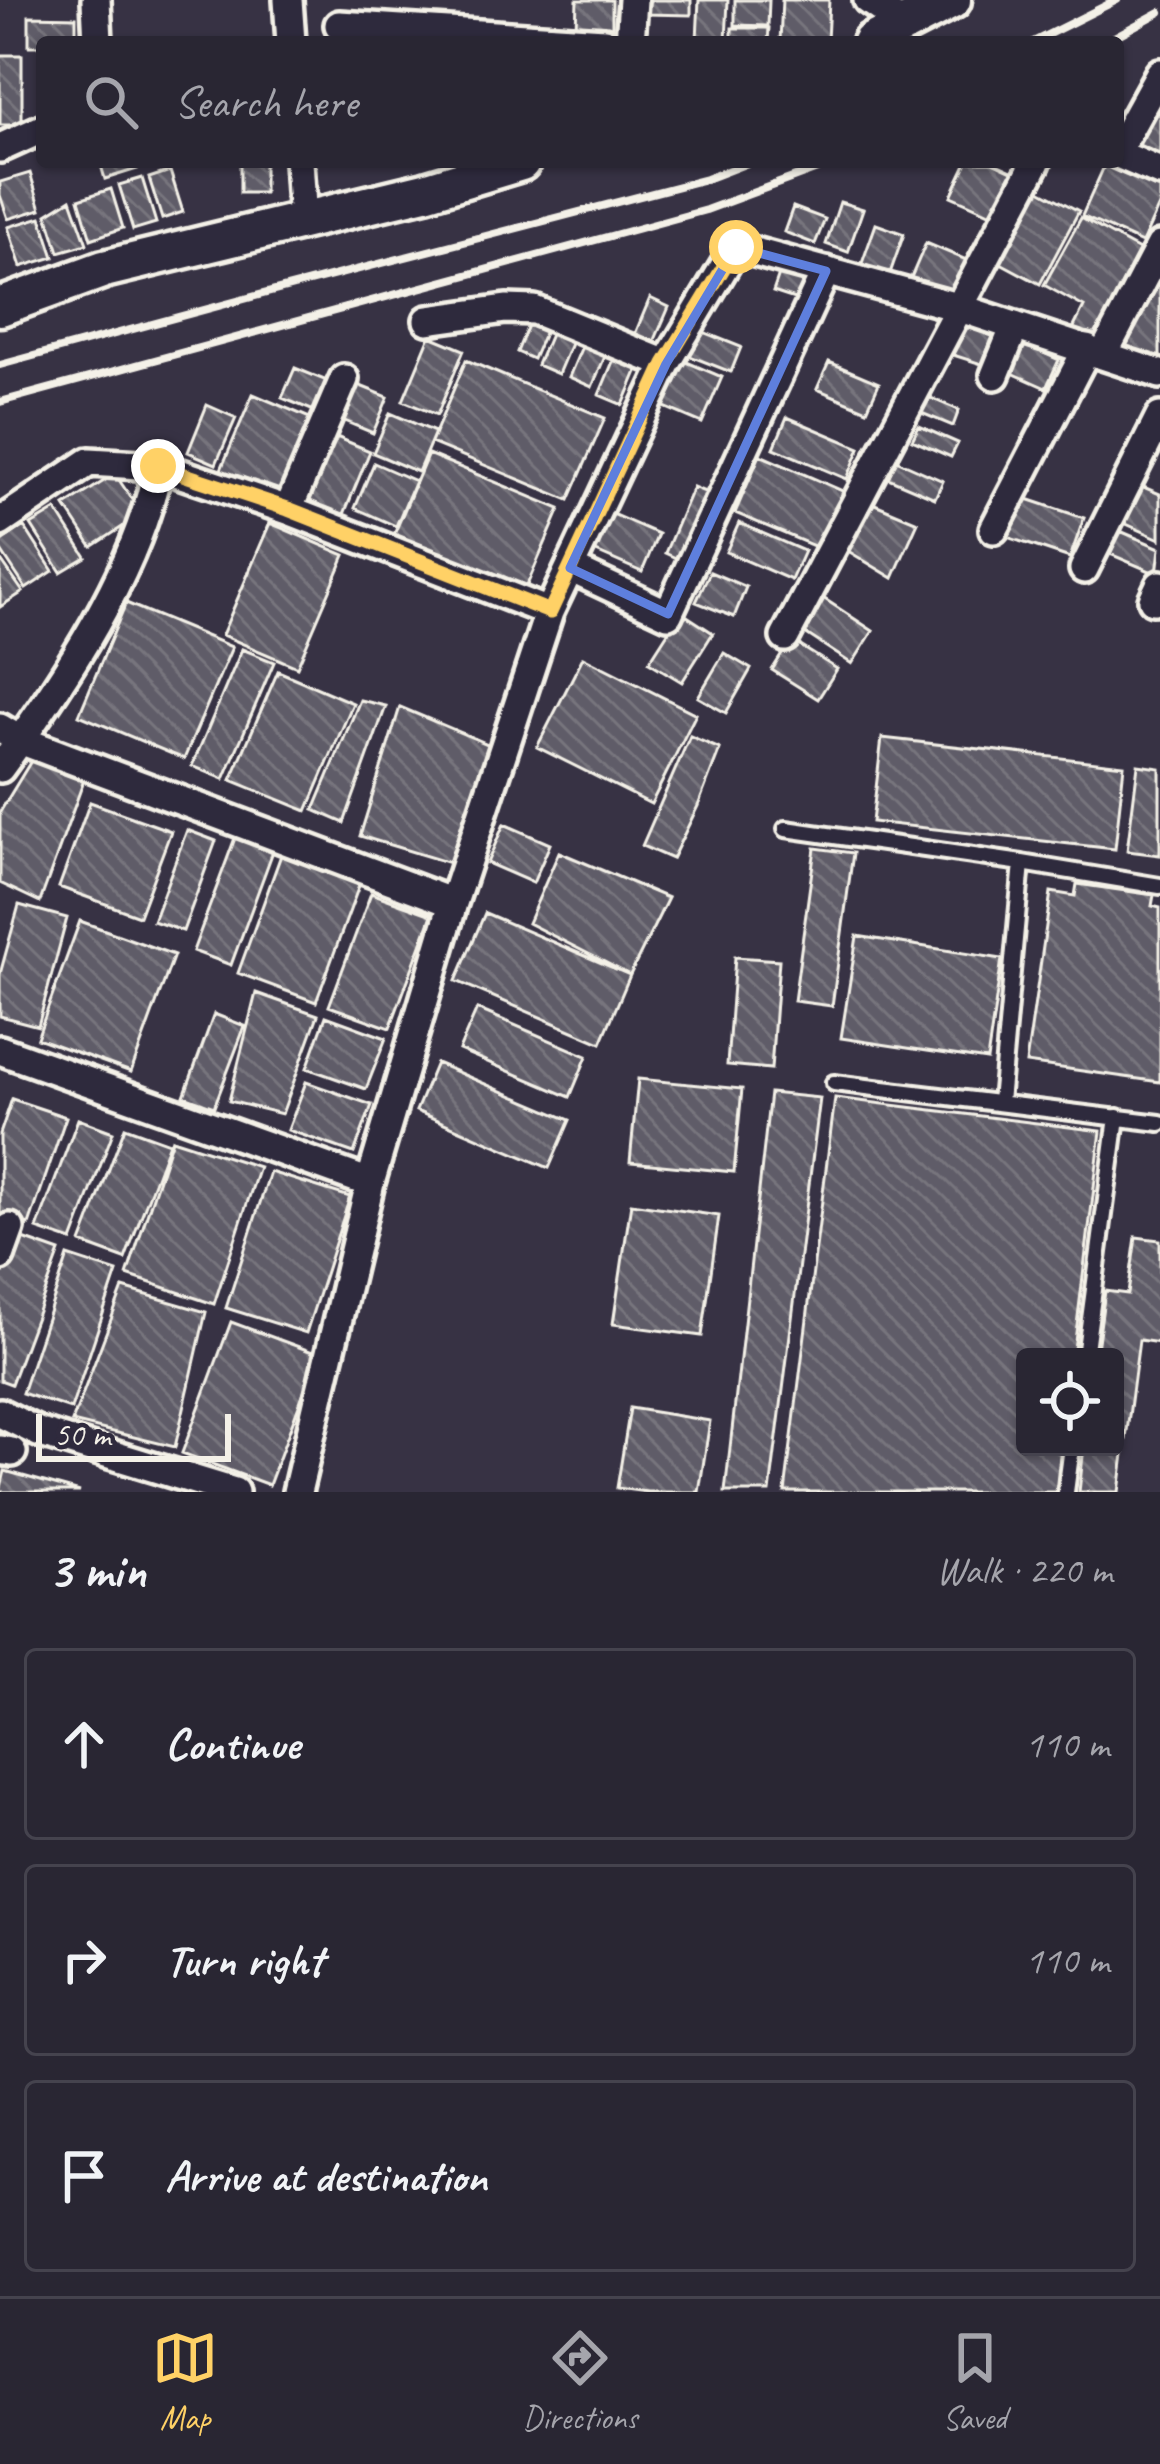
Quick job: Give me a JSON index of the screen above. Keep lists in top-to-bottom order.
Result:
{
  "scale_bar": "50 m",
  "page": {
    "search": "Search here",
    "scale": "50 m",
    "heading": ["3 min", "Walk · 220 m"],
    "list": [
      ["Continue", "110 m"],
      ["Turn right", "110 m"],
      "Arrive at destination"
    ],
    "nav": ["Map", "Directions", "Saved"]
  }
}
